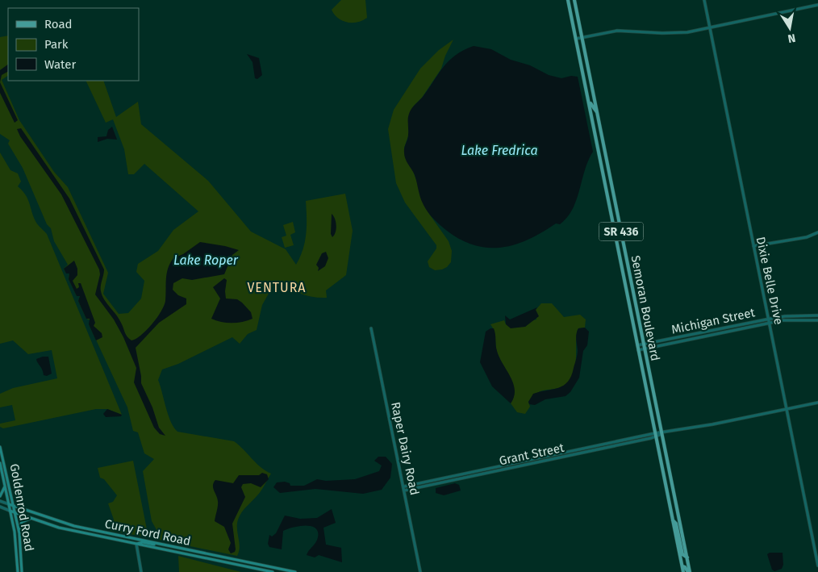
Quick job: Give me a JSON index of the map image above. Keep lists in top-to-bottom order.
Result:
{
  "streets": {
    "main road": [
      "SR 436",
      "Semoran Boulevard",
      "Goldenrod Road",
      "Curry Ford Road"
    ],
    "street": [
      "Dixie Belle Drive",
      "Michigan Street",
      "Raper Dairy Road",
      "Grant Street"
    ]
  },
  "crossings": [
    ["Dixie Belle Drive", "Michigan Street"],
    ["Dixie Belle Drive", "Grant Street"],
    ["Semoran Boulevard", "Michigan Street"],
    ["Semoran Boulevard", "Grant Street"],
    ["Raper Dairy Road", "Grant Street"],
    ["Goldenrod Road", "Curry Ford Road"]
  ],
  "districts": ["VENTURA"],
  "water": ["Lake Fredrica", "Lake Roper"],
  "legend": ["Road", "Park", "Water"],
  "north": "bottom"
}
